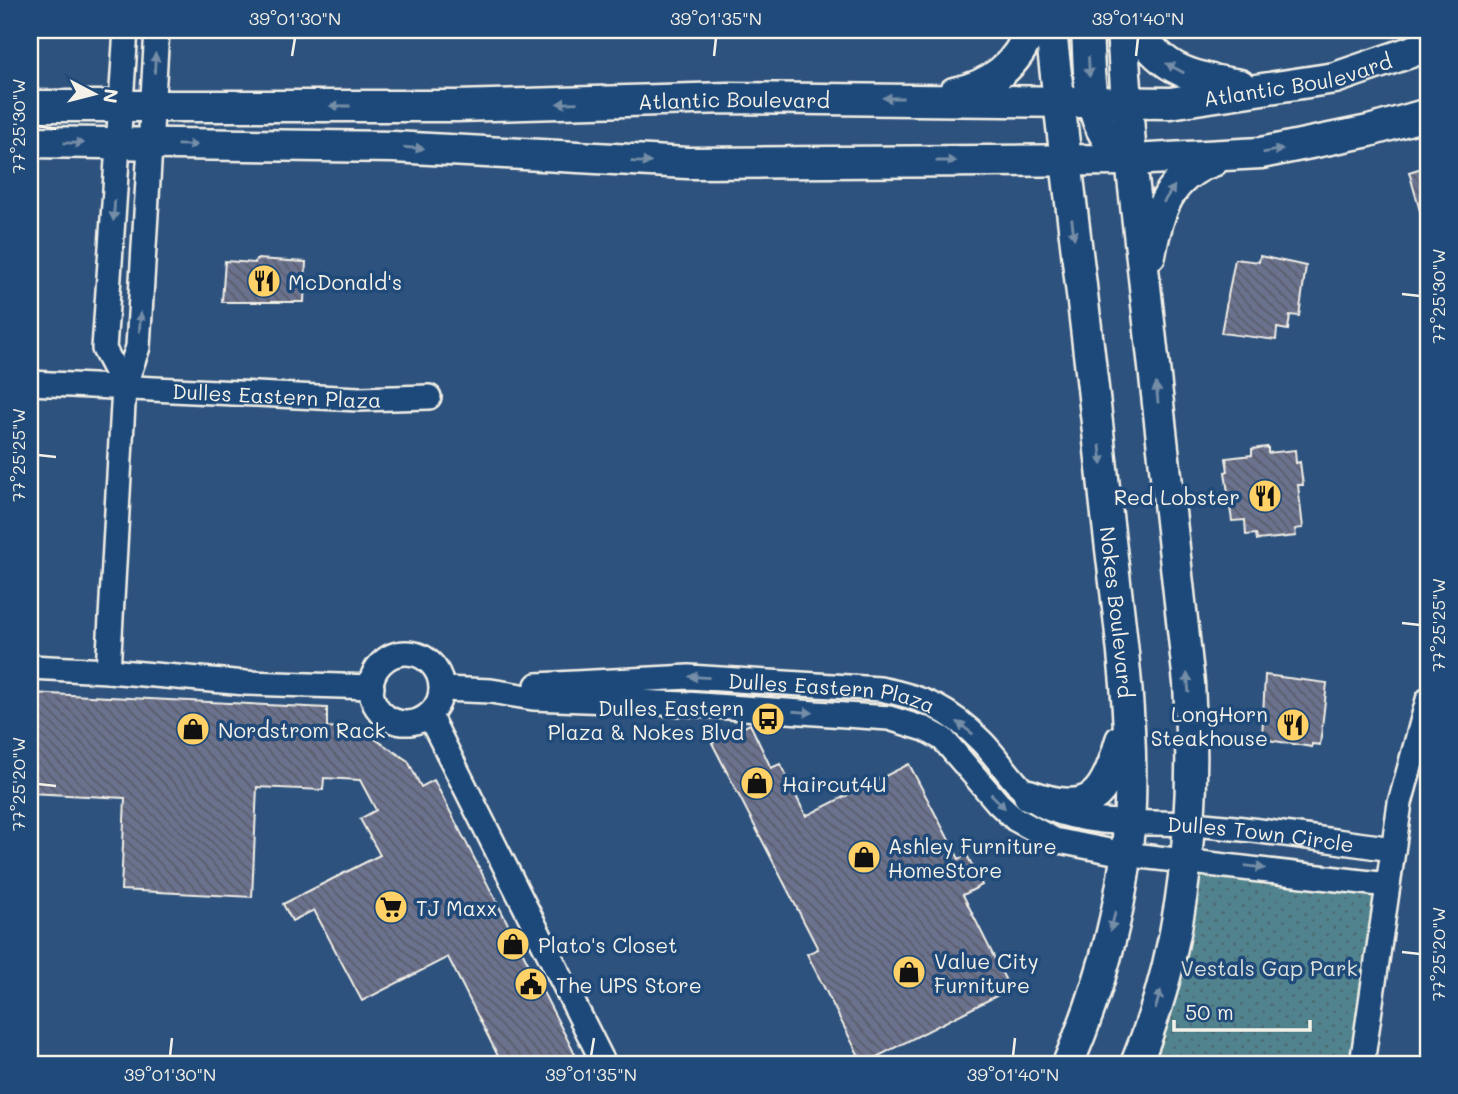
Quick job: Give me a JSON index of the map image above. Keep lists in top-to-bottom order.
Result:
{
  "streets": {
    "main road": ["Atlantic Boulevard", "Nokes Boulevard"],
    "street": ["Dulles Eastern Plaza", "Dulles Town Circle"]
  },
  "crossings": [
    ["Atlantic Boulevard", "Nokes Boulevard"],
    ["Dulles Eastern Plaza", "Nokes Boulevard"],
    ["Dulles Eastern Plaza", "Dulles Town Circle"],
    ["Nokes Boulevard", "Dulles Town Circle"]
  ],
  "parks": ["Vestals Gap Park"],
  "places": {
    "restaurant": ["McDonald's", "Red Lobster", "LongHorn Steakhouse"],
    "bus stop": ["Dulles Eastern Plaza & Nokes Blvd"],
    "shop": [
      "Nordstrom Rack",
      "Haircut4U",
      "Ashley Furniture HomeStore",
      "Plato's Closet",
      "Value City Furniture"
    ],
    "supermarket": ["TJ Maxx"],
    "public building": ["The UPS Store"]
  },
  "scale_bar": "50 m",
  "north": "right",
  "coordinates": [
    "39°01'30\"N",
    "39°01'35\"N",
    "39°01'40\"N",
    "77°25'30\"W",
    "77°25'25\"W",
    "77°25'20\"W"
  ]
}
